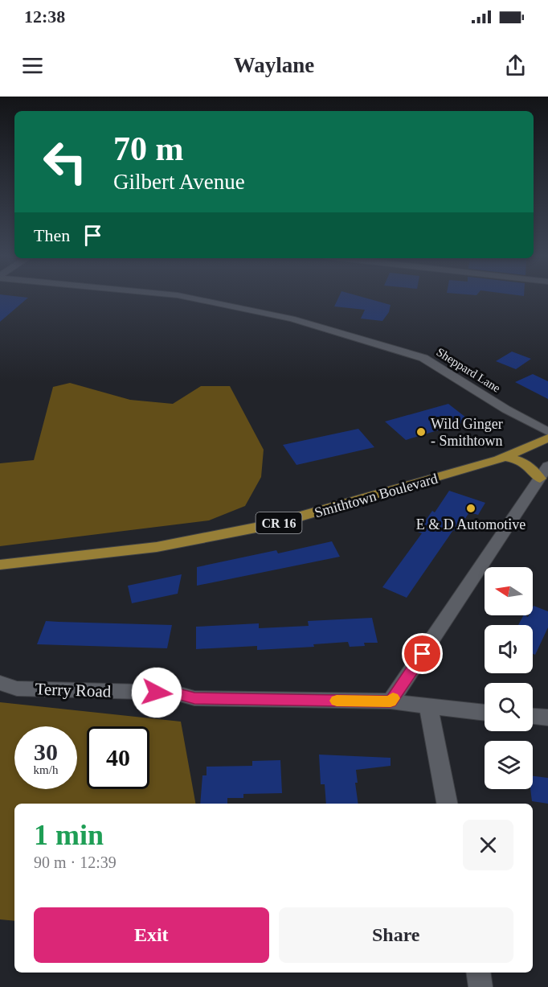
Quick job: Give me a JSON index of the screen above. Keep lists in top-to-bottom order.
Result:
{
  "streets": {
    "main road": ["Smithtown Boulevard", "CR 16"],
    "street": ["Sheppard Lane", "Terry Road"]
  },
  "places": ["Wild Ginger - Smithtown", "E & D Automotive"],
  "north": "left",
  "page": {
    "status": "12:38",
    "header": "Waylane",
    "turn": ["70 m", "Gilbert Avenue"],
    "then": "Then",
    "speed": "30 km/h",
    "limit": "40",
    "heading": ["1 min", "90 m · 12:39"],
    "buttons": ["Exit", "Share"]
  }
}
